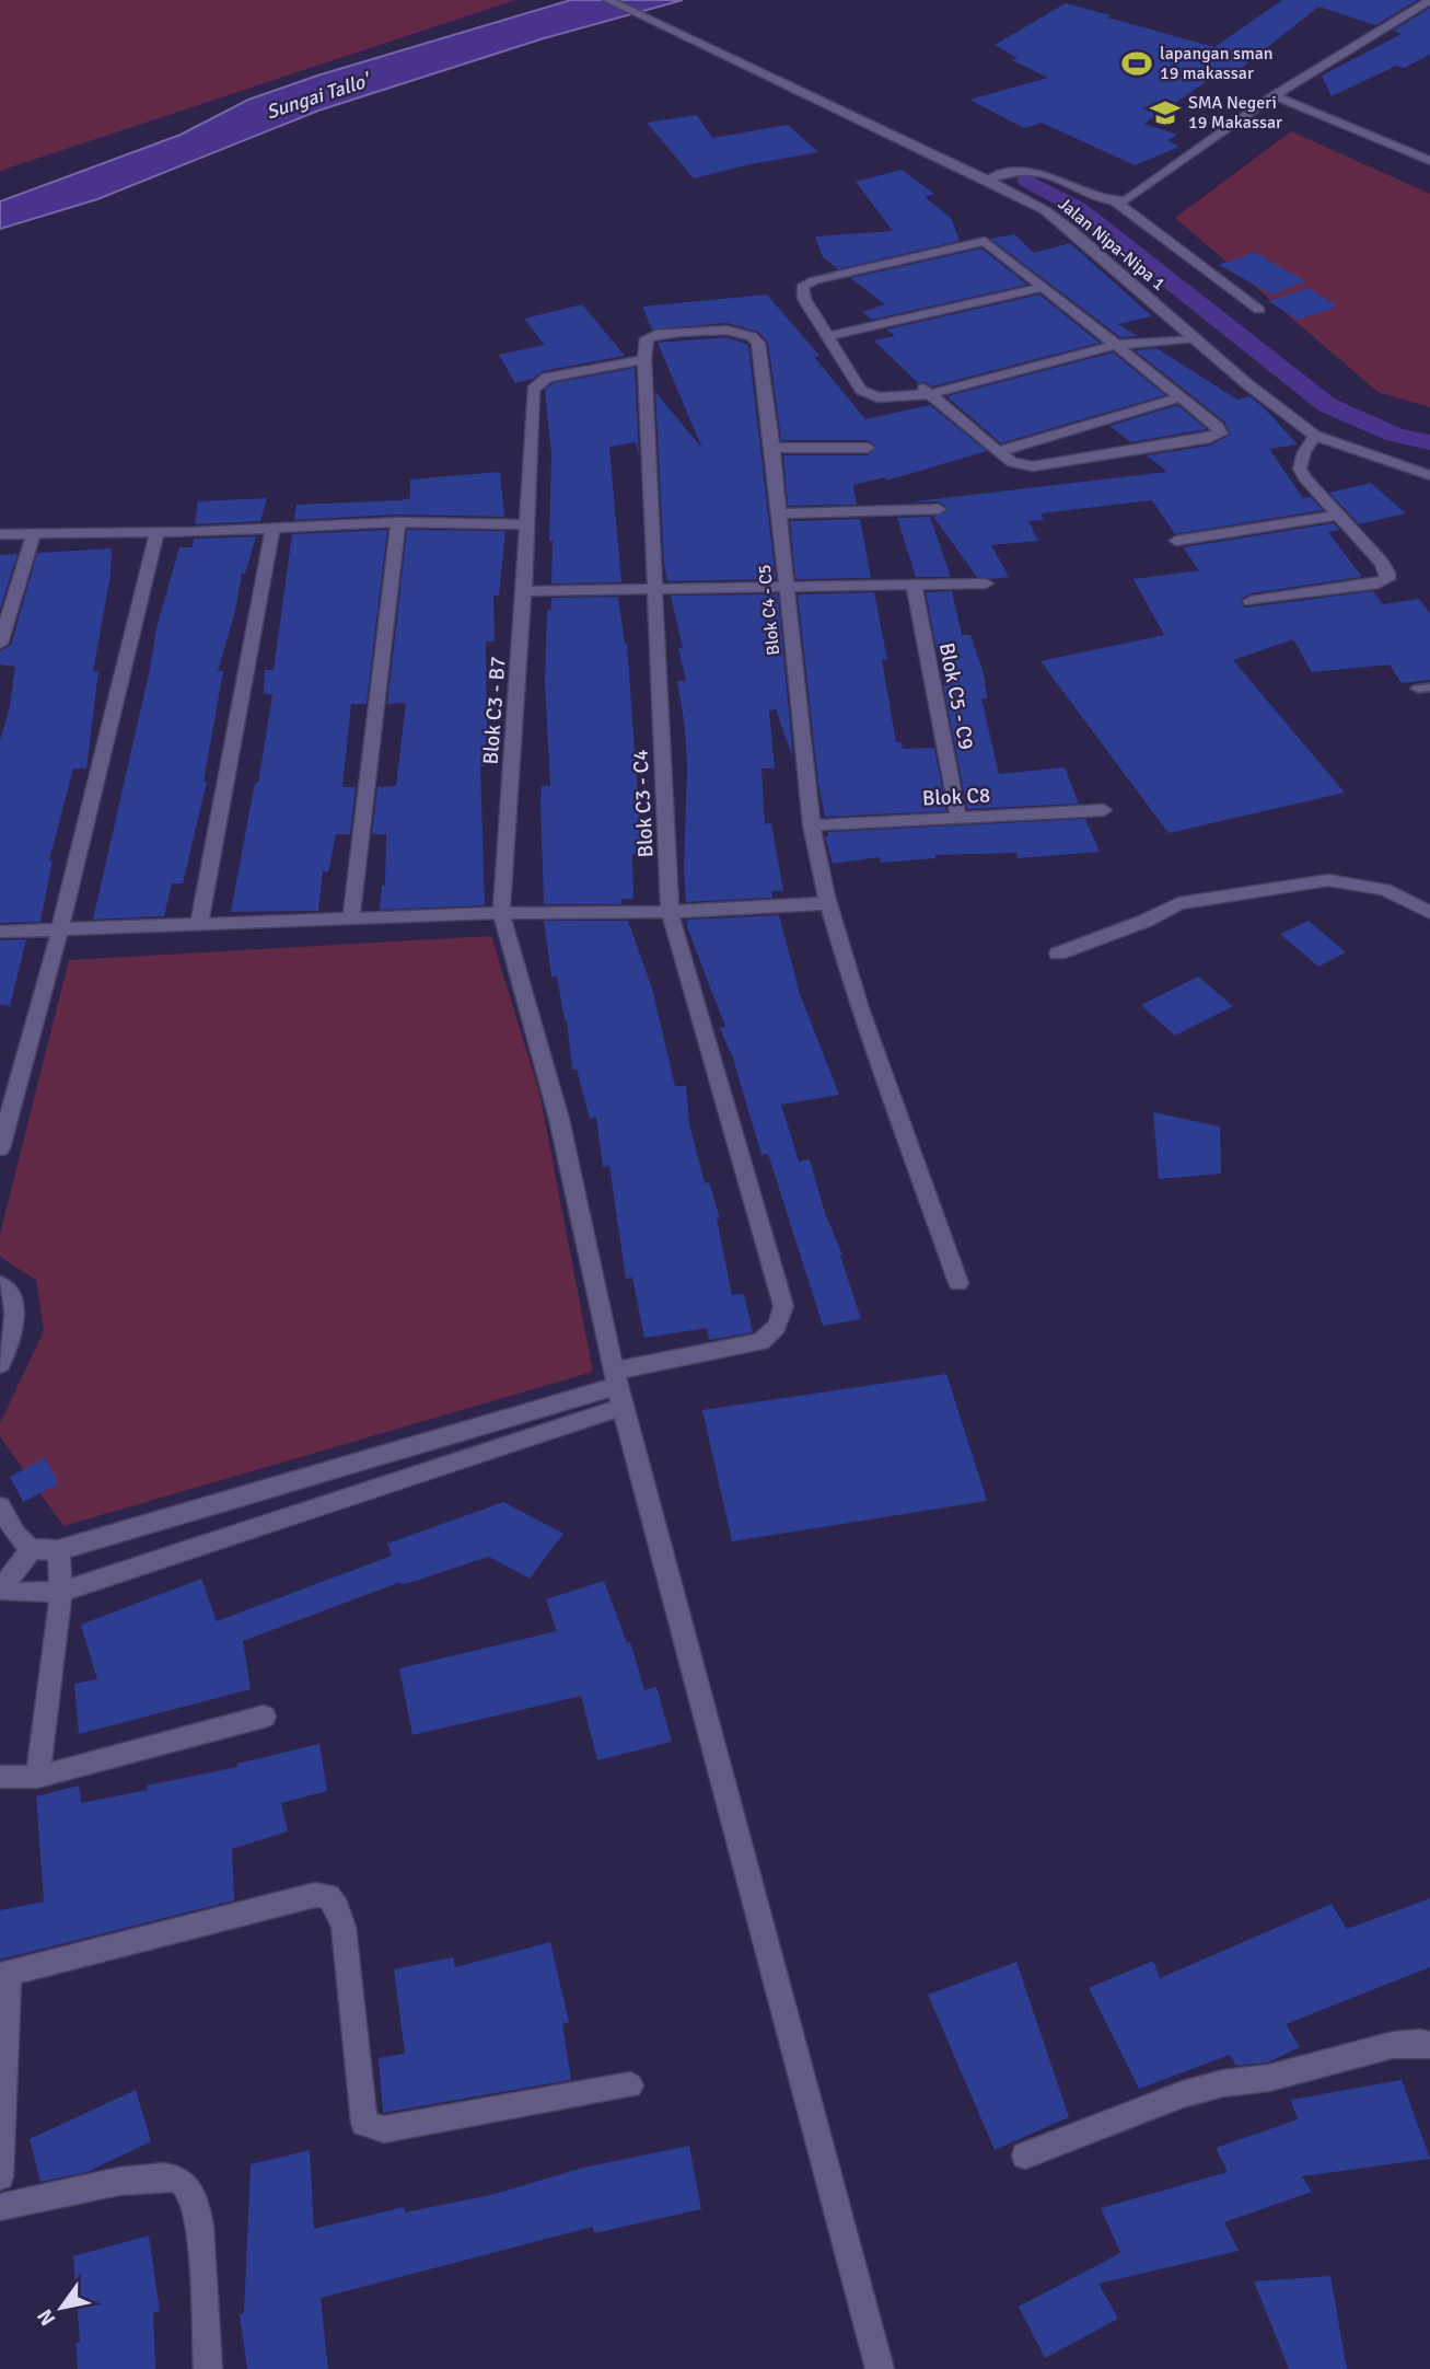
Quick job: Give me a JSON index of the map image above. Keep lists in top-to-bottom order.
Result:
{
  "streets": {
    "street": [
      "Jalan Nipa-Nipa 1",
      "Blok C4 - C5",
      "Blok C5 - C9",
      "Blok C3 - B7",
      "Blok C8",
      "Blok C3 - C4"
    ]
  },
  "crossings": [
    ["Blok C4 - C5", "Blok C3 - B7"],
    ["Blok C4 - C5", "Blok C8"],
    ["Blok C4 - C5", "Blok C3 - C4"],
    ["Blok C5 - C9", "Blok C8"],
    ["Blok C3 - B7", "Blok C3 - C4"]
  ],
  "water": ["Sungai Tallo'"],
  "places": {
    "sports": ["lapangan sman 19 makassar"],
    "school or university": ["SMA Negeri 19 Makassar"]
  },
  "north": "bottom left"
}
